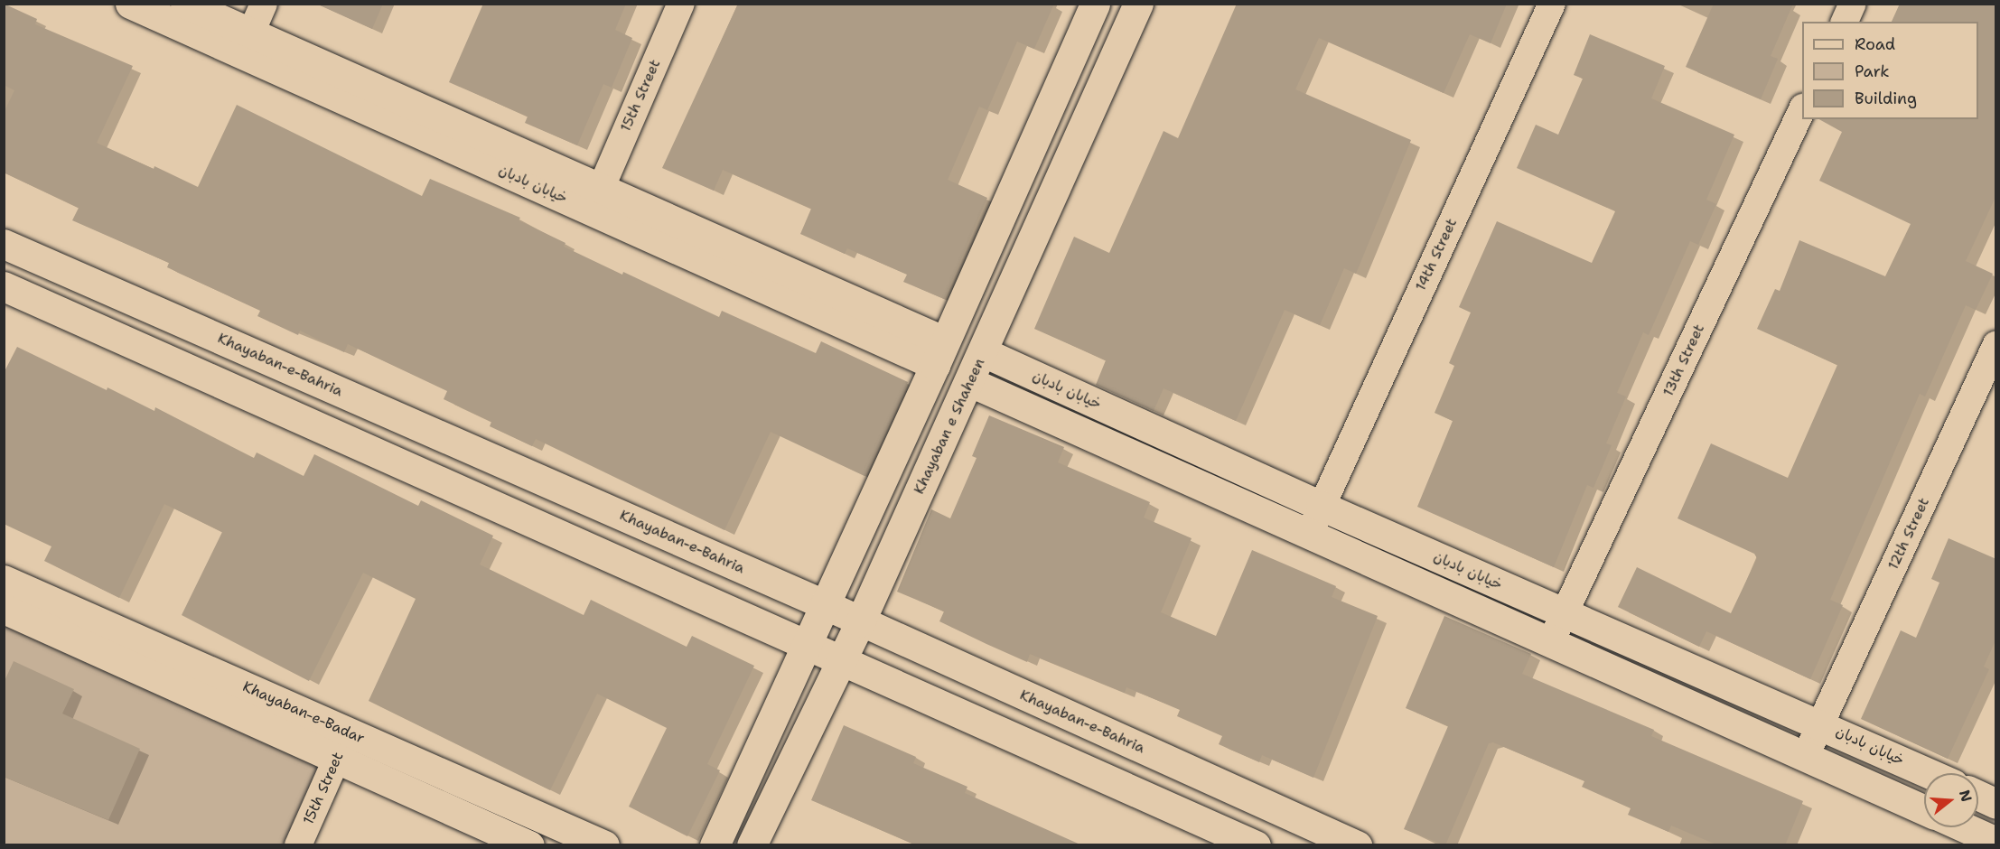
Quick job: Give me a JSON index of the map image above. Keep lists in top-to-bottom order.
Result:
{
  "streets": {
    "main road": [
      "خیابان بادبان",
      "Khayaban-e-Bahria",
      "Khayaban e Shaheen",
      "Khayaban-e-Badar"
    ],
    "street": [
      "15th Street",
      "14th Street",
      "13th Street",
      "12th Street"
    ]
  },
  "crossings": [
    ["15th Street", "خیابان بادبان"],
    ["15th Street", "Khayaban-e-Badar"],
    ["خیابان بادبان", "14th Street"],
    ["خیابان بادبان", "13th Street"],
    ["خیابان بادبان", "Khayaban e Shaheen"],
    ["خیابان بادبان", "12th Street"],
    ["Khayaban-e-Bahria", "Khayaban e Shaheen"]
  ],
  "legend": ["Road", "Park", "Building"],
  "north": "right"
}
